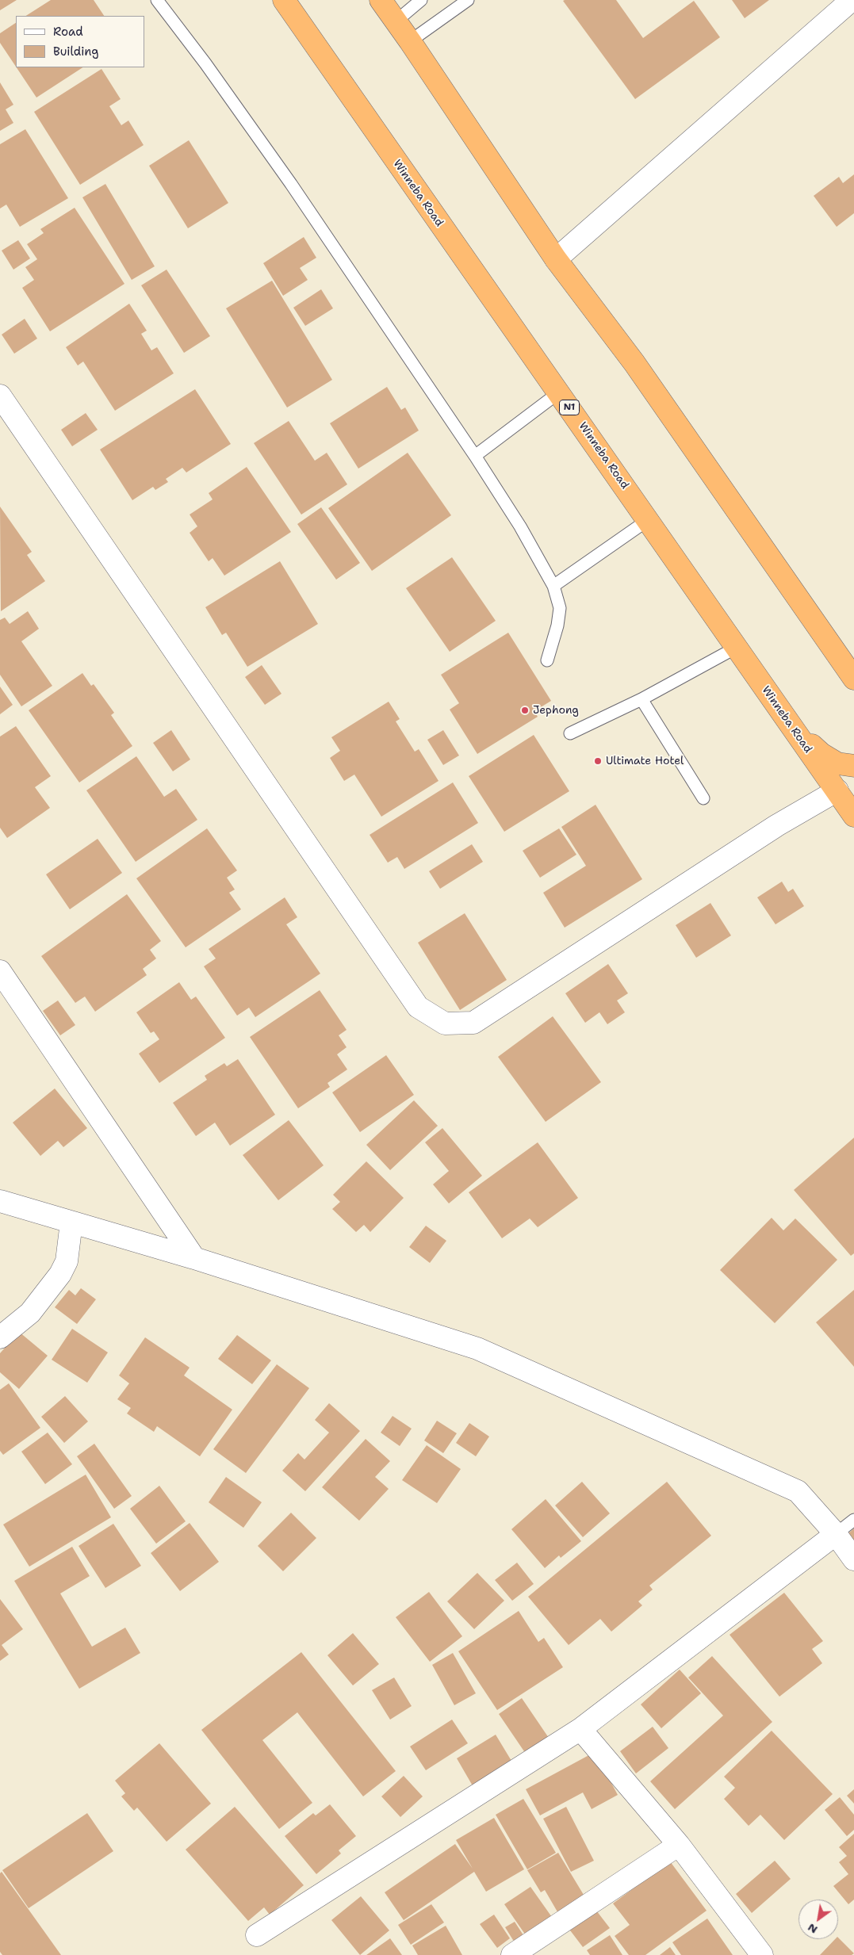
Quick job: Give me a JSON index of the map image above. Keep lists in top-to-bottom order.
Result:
{
  "streets": {
    "highway": ["Winneba Road", "N1"]
  },
  "places": ["Jephong", "Ultimate Hotel"],
  "legend": ["Road", "Building"],
  "north": "bottom left"
}
